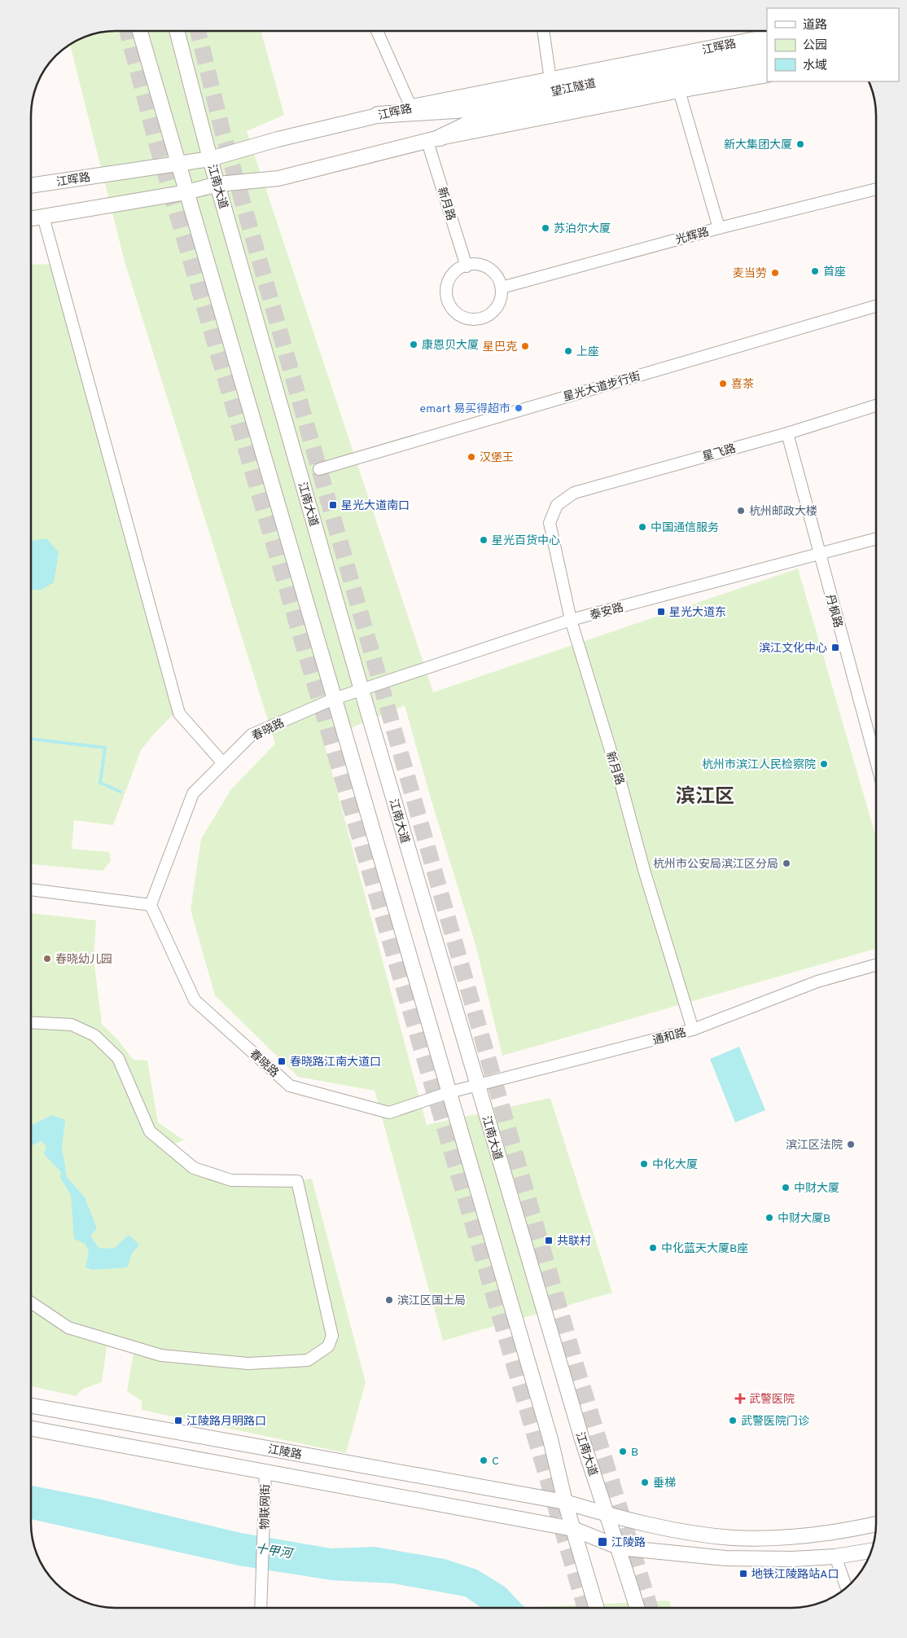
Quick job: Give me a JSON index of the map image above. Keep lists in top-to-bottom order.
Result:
{
  "streets": {
    "highway": ["望江隧道"],
    "main road": ["江晖路", "江南大道", "江陵路"],
    "street": [
      "新月路",
      "光辉路",
      "星光大道步行街",
      "星飞路",
      "泰安路",
      "丹枫路",
      "春晓路",
      "通和路",
      "物联网街"
    ]
  },
  "crossings": [
    ["江晖路", "望江隧道"],
    ["江晖路", "江南大道"],
    ["望江隧道", "新月路"],
    ["江南大道", "泰安路"],
    ["江南大道", "通和路"],
    ["江南大道", "江陵路"],
    ["新月路", "光辉路"],
    ["新月路", "星飞路"],
    ["新月路", "泰安路"],
    ["新月路", "通和路"],
    ["星飞路", "丹枫路"],
    ["泰安路", "丹枫路"],
    ["泰安路", "春晓路"],
    ["春晓路", "通和路"],
    ["江陵路", "物联网街"]
  ],
  "districts": ["滨江区"],
  "water": ["十甲河"],
  "places": {
    "other": [
      "新大集团大厦",
      "苏泊尔大厦",
      "首座",
      "麦当劳",
      "康恩贝大厦",
      "星巴克",
      "上座",
      "喜茶",
      "emart 易买得超市",
      "汉堡王",
      "杭州邮政大楼",
      "中国通信服务",
      "星光百货中心",
      "杭州市滨江人民检察院",
      "杭州市公安局滨江区分局",
      "春晓幼儿园",
      "滨江区法院",
      "中化大厦",
      "中财大厦",
      "中财大厦B",
      "中化蓝天大厦B座",
      "滨江区国土局",
      "武警医院门诊",
      "B",
      "C",
      "垂梯"
    ],
    "transit": [
      "星光大道南口",
      "星光大道东",
      "滨江文化中心",
      "春晓路江南大道口",
      "共联村",
      "江陵路月明路口",
      "江陵路",
      "地铁江陵路站A口"
    ],
    "health": ["武警医院"]
  },
  "legend": ["道路", "公园", "水域"]
}
